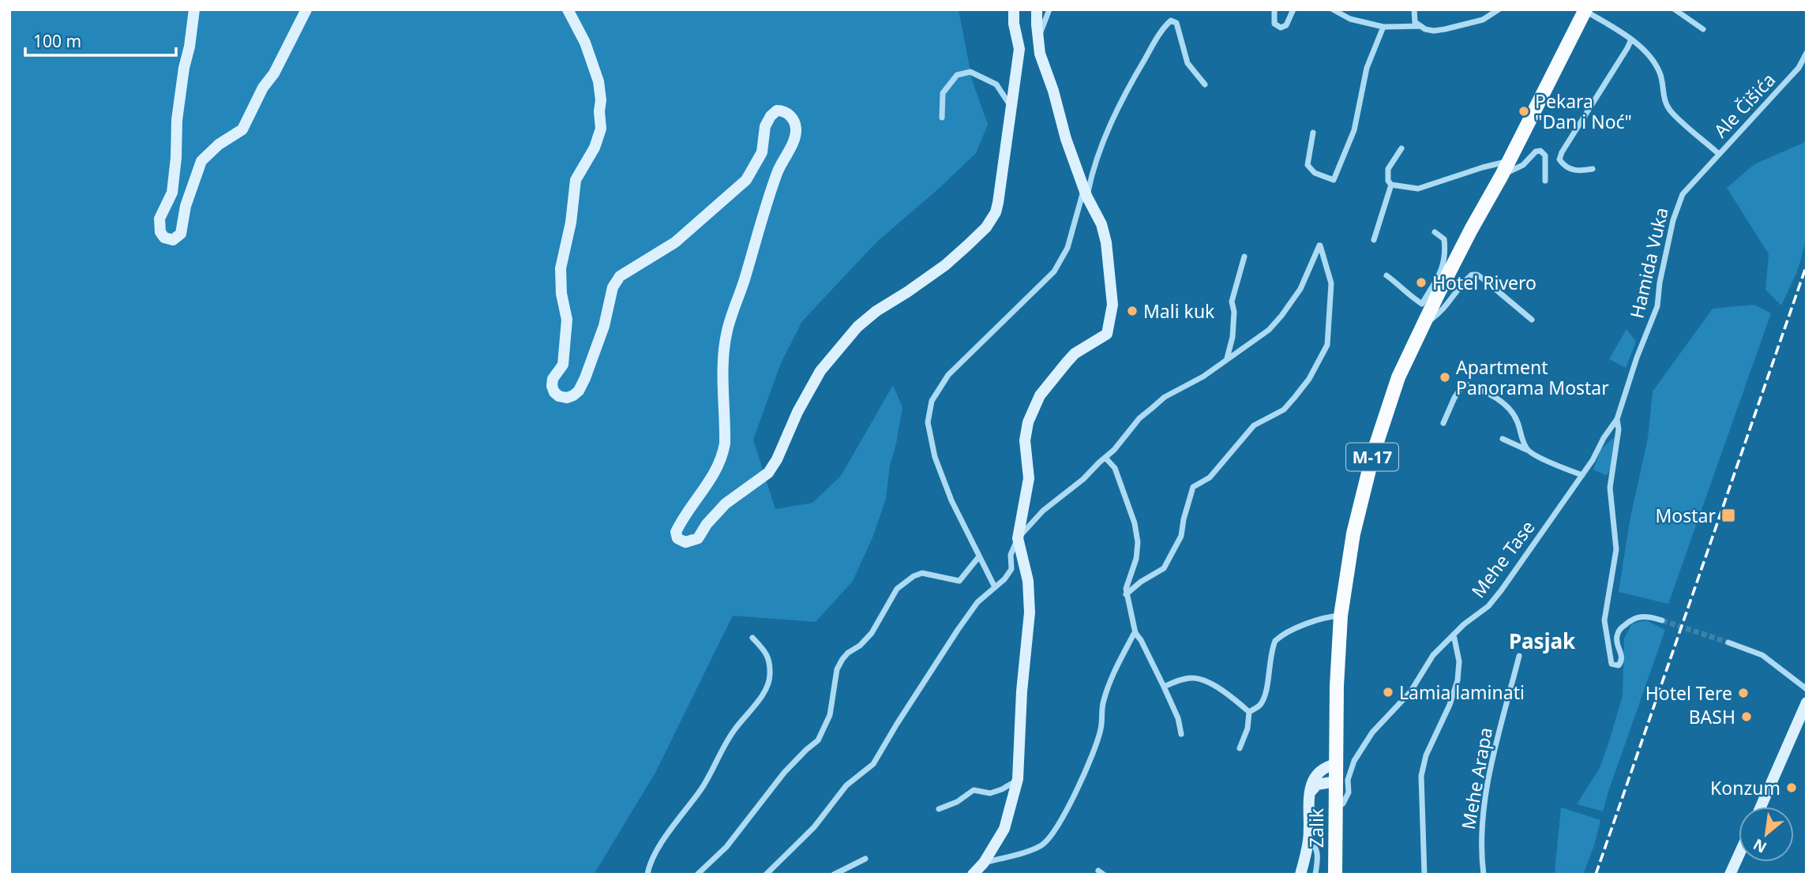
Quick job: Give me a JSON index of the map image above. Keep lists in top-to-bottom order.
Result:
{
  "streets": {
    "main road": ["M-17", "Zalik"],
    "street": [
      "Ale Čišića",
      "Hamida Vuka",
      "Mehe Tase",
      "Mehe Arapa"
    ]
  },
  "crossings": [
    ["Ale Čišića", "Hamida Vuka"],
    ["Hamida Vuka", "Mehe Tase"],
    ["M-17", "Zalik"],
    ["Mehe Tase", "Zalik"]
  ],
  "districts": ["Pasjak"],
  "places": {
    "other": [
      "Pekara \"Dan i Noć\"",
      "Hotel Rivero",
      "Mali kuk",
      "Apartment Panorama Mostar",
      "Lamia laminati",
      "Hotel Tere",
      "BASH",
      "Konzum"
    ],
    "transit": ["Mostar"]
  },
  "scale_bar": "100 m",
  "north": "bottom left"
}
